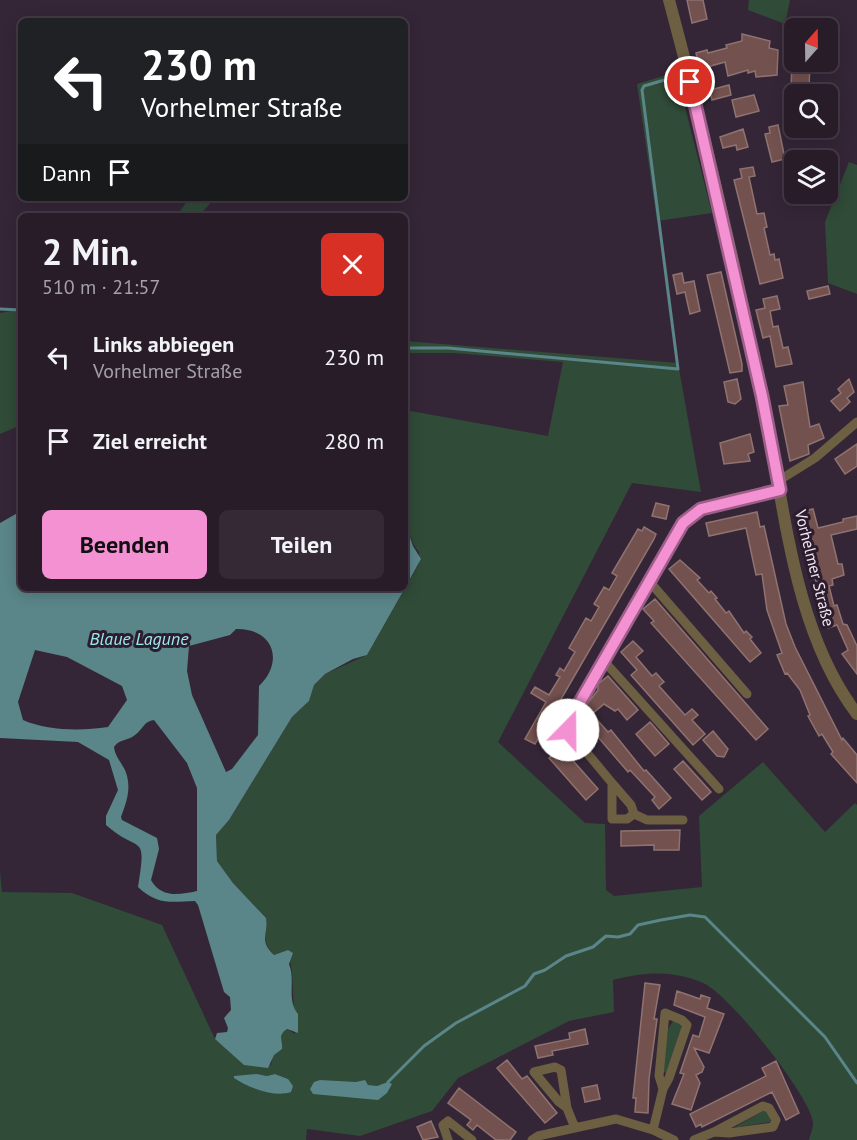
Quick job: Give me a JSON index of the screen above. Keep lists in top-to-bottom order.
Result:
{
  "streets": {
    "street": ["Vorhelmer Straße"]
  },
  "water": ["Blaue Lagune"],
  "north": "top",
  "page": {
    "turn": ["230 m", "Vorhelmer Straße"],
    "then": "Dann",
    "heading": ["2 Min.", "510 m · 21:57"],
    "list": [
      {
        "name": "Links abbiegen",
        "note": "Vorhelmer Straße",
        "value": "230 m"
      },
      {
        "name": "Ziel erreicht",
        "value": "280 m"
      }
    ],
    "buttons": ["Beenden", "Teilen"]
  }
}
